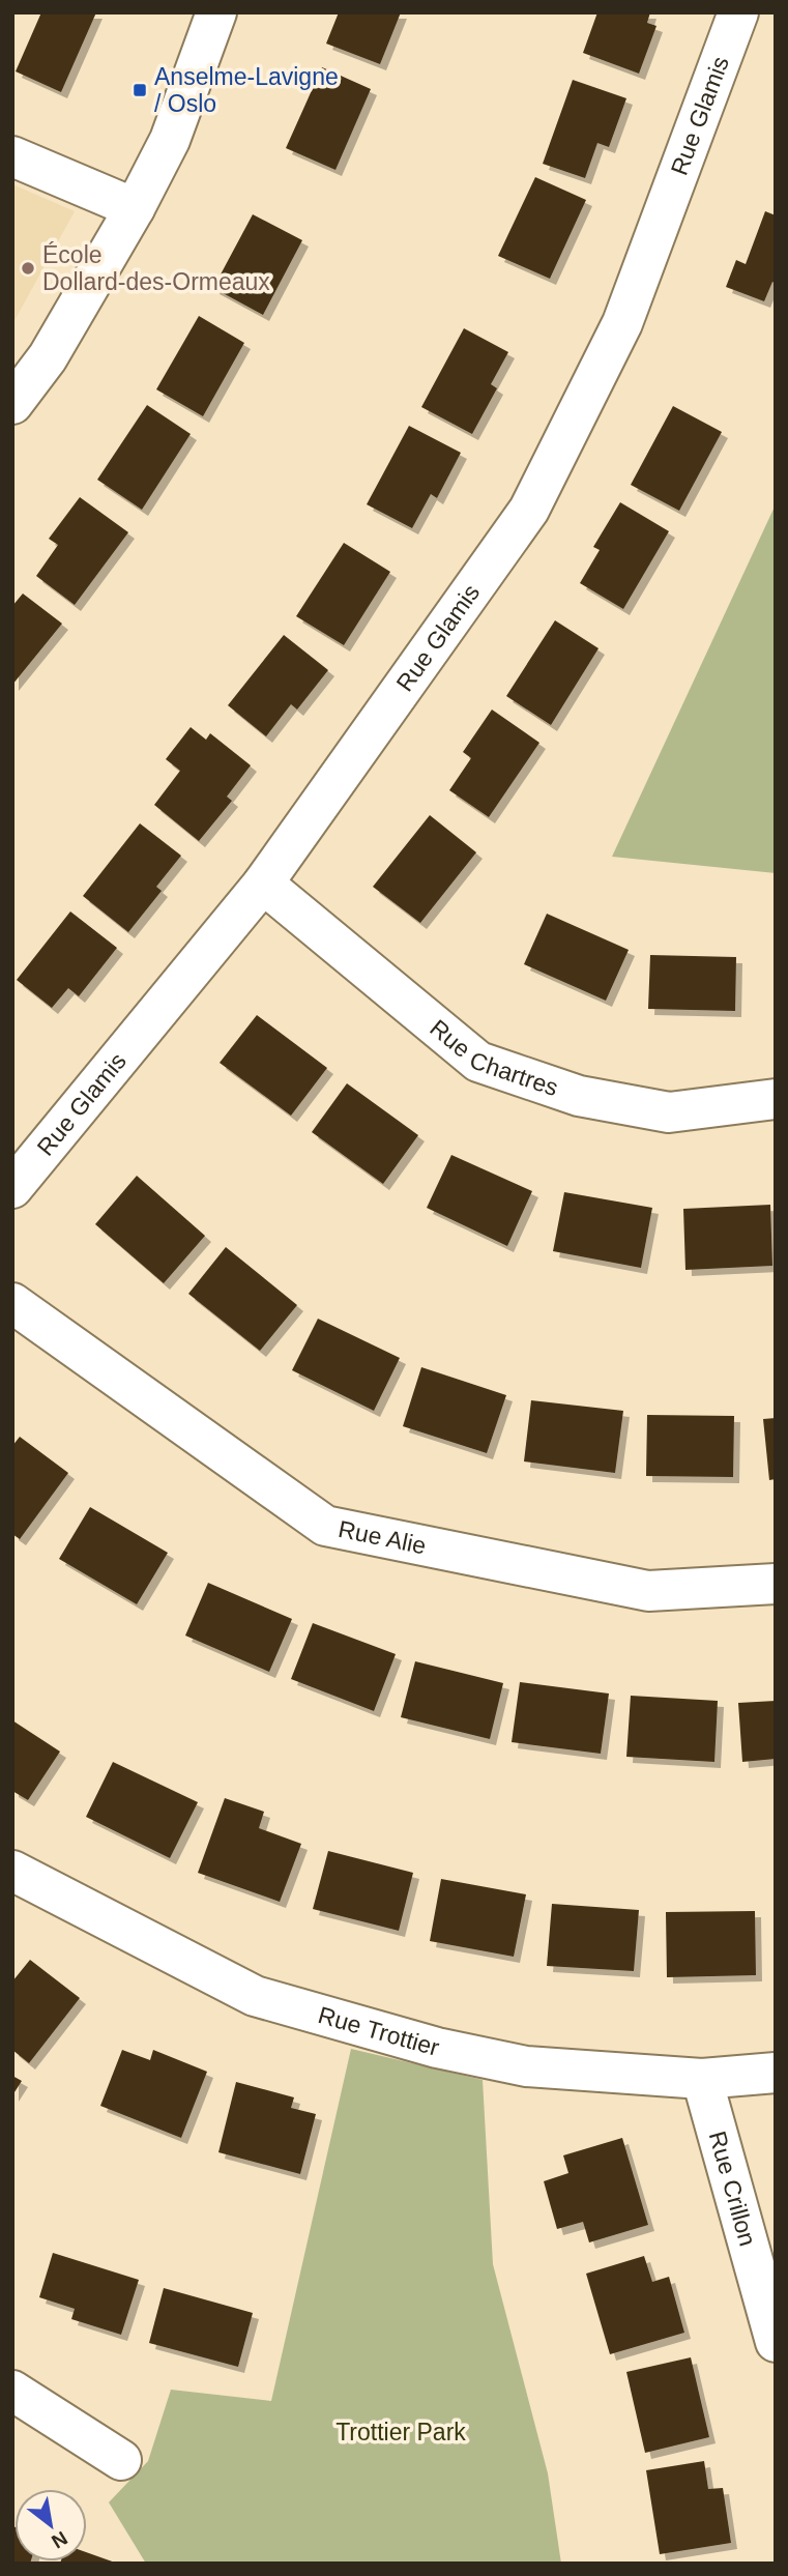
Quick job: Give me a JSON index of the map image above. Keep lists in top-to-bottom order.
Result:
{
  "streets": {
    "street": [
      "Rue Glamis",
      "Rue Chartres",
      "Rue Alie",
      "Rue Trottier",
      "Rue Crillon"
    ]
  },
  "crossings": [
    ["Rue Glamis", "Rue Chartres"],
    ["Rue Trottier", "Rue Crillon"]
  ],
  "parks": ["Trottier Park"],
  "places": {
    "transit": ["Anselme-Lavigne / Oslo"],
    "other": ["École Dollard-des-Ormeaux"]
  },
  "north": "bottom right"
}
